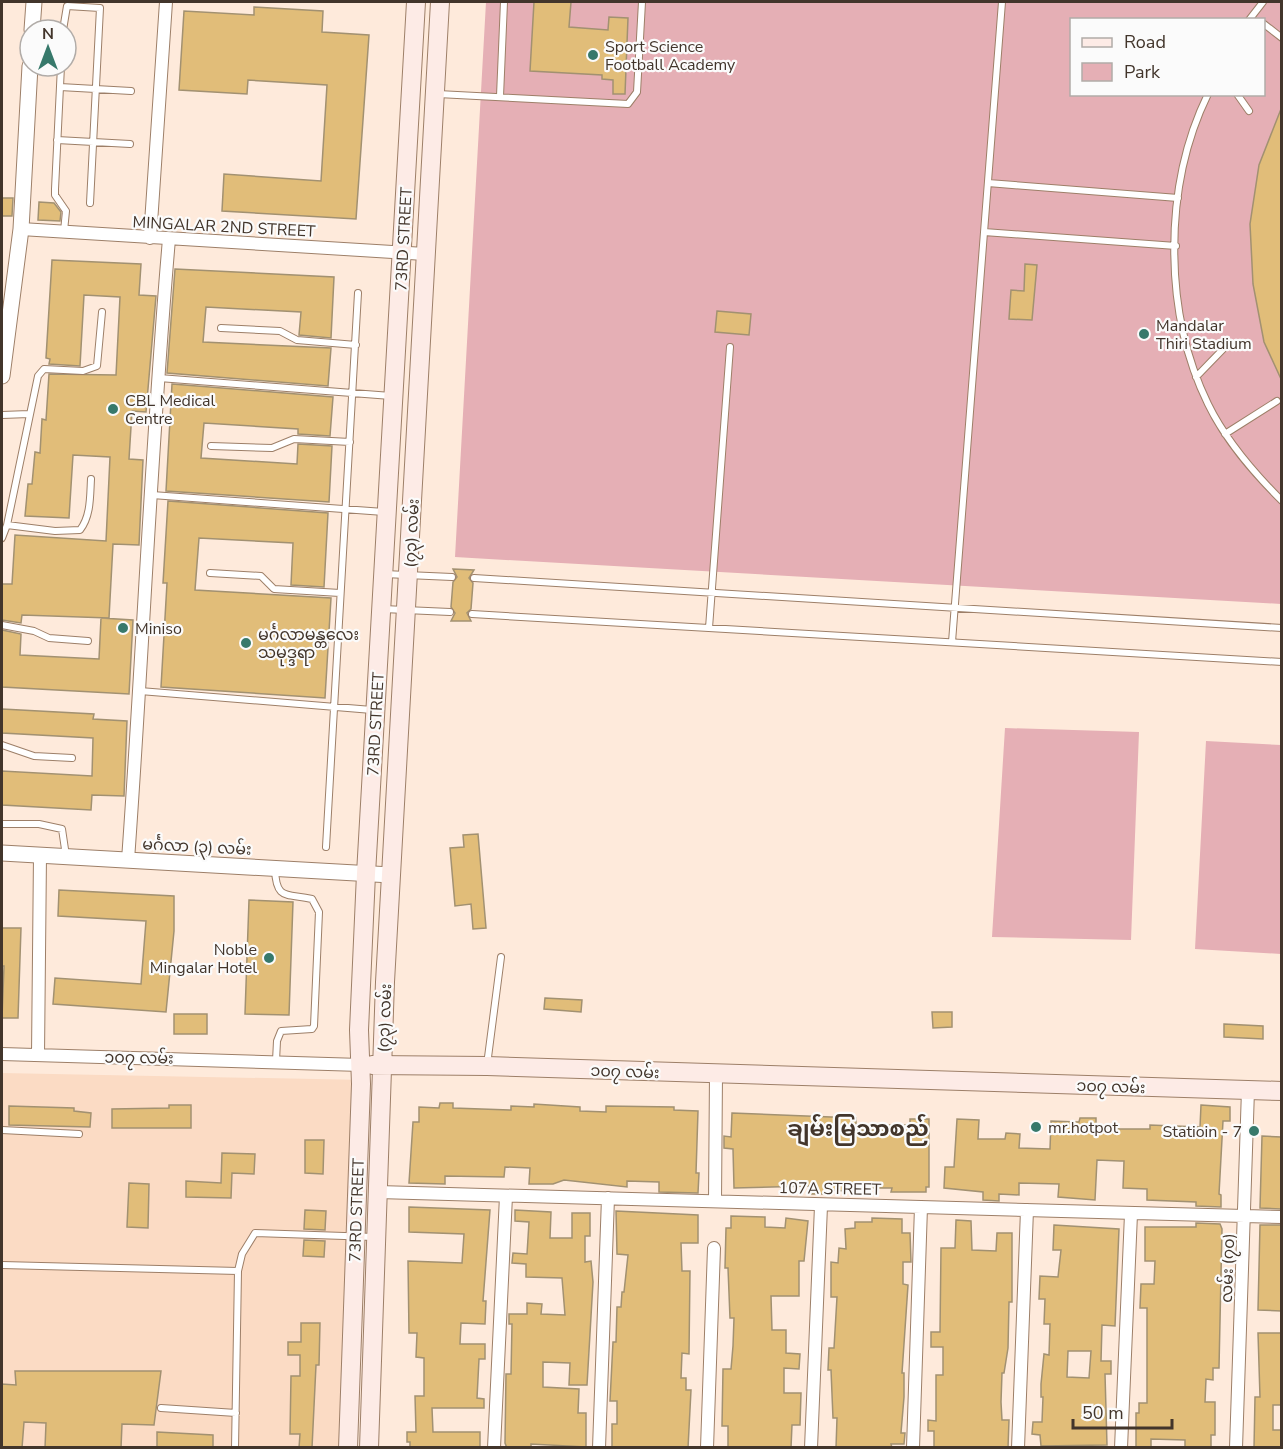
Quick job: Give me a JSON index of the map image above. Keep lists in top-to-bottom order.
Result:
{
  "streets": {
    "main road": ["73RD STREET", "(၇၃) လမ်း", "၁၀၇ လမ်း"],
    "street": [
      "MINGALAR 2ND STREET",
      "မင်္ဂလာ (၃) လမ်း",
      "107A STREET",
      "လမ်း (၇၀)"
    ]
  },
  "crossings": [
    ["MINGALAR 2ND STREET", "73RD STREET"],
    ["MINGALAR 2ND STREET", "(၇၃) လမ်း"],
    ["73RD STREET", "(၇၃) လမ်း"],
    ["73RD STREET", "မင်္ဂလာ (၃) လမ်း"],
    ["73RD STREET", "၁၀၇ လမ်း"],
    ["73RD STREET", "107A STREET"],
    ["(၇၃) လမ်း", "မင်္ဂလာ (၃) လမ်း"],
    ["(၇၃) လမ်း", "၁၀၇ လမ်း"],
    ["၁၀၇ လမ်း", "လမ်း (၇၀)"],
    ["107A STREET", "လမ်း (၇၀)"]
  ],
  "districts": ["ချမ်းမြသာစည်"],
  "places": [
    "Sport Science Football Academy",
    "Mandalar Thiri Stadium",
    "CBL Medical Centre",
    "Miniso",
    "မင်္ဂလာမန္တလေး သမုဒ္ဒရာ",
    "Noble Mingalar Hotel",
    "mr.hotpot",
    "Statioin - 7"
  ],
  "legend": ["Road", "Park"],
  "scale_bar": "50 m",
  "north": "top"
}
